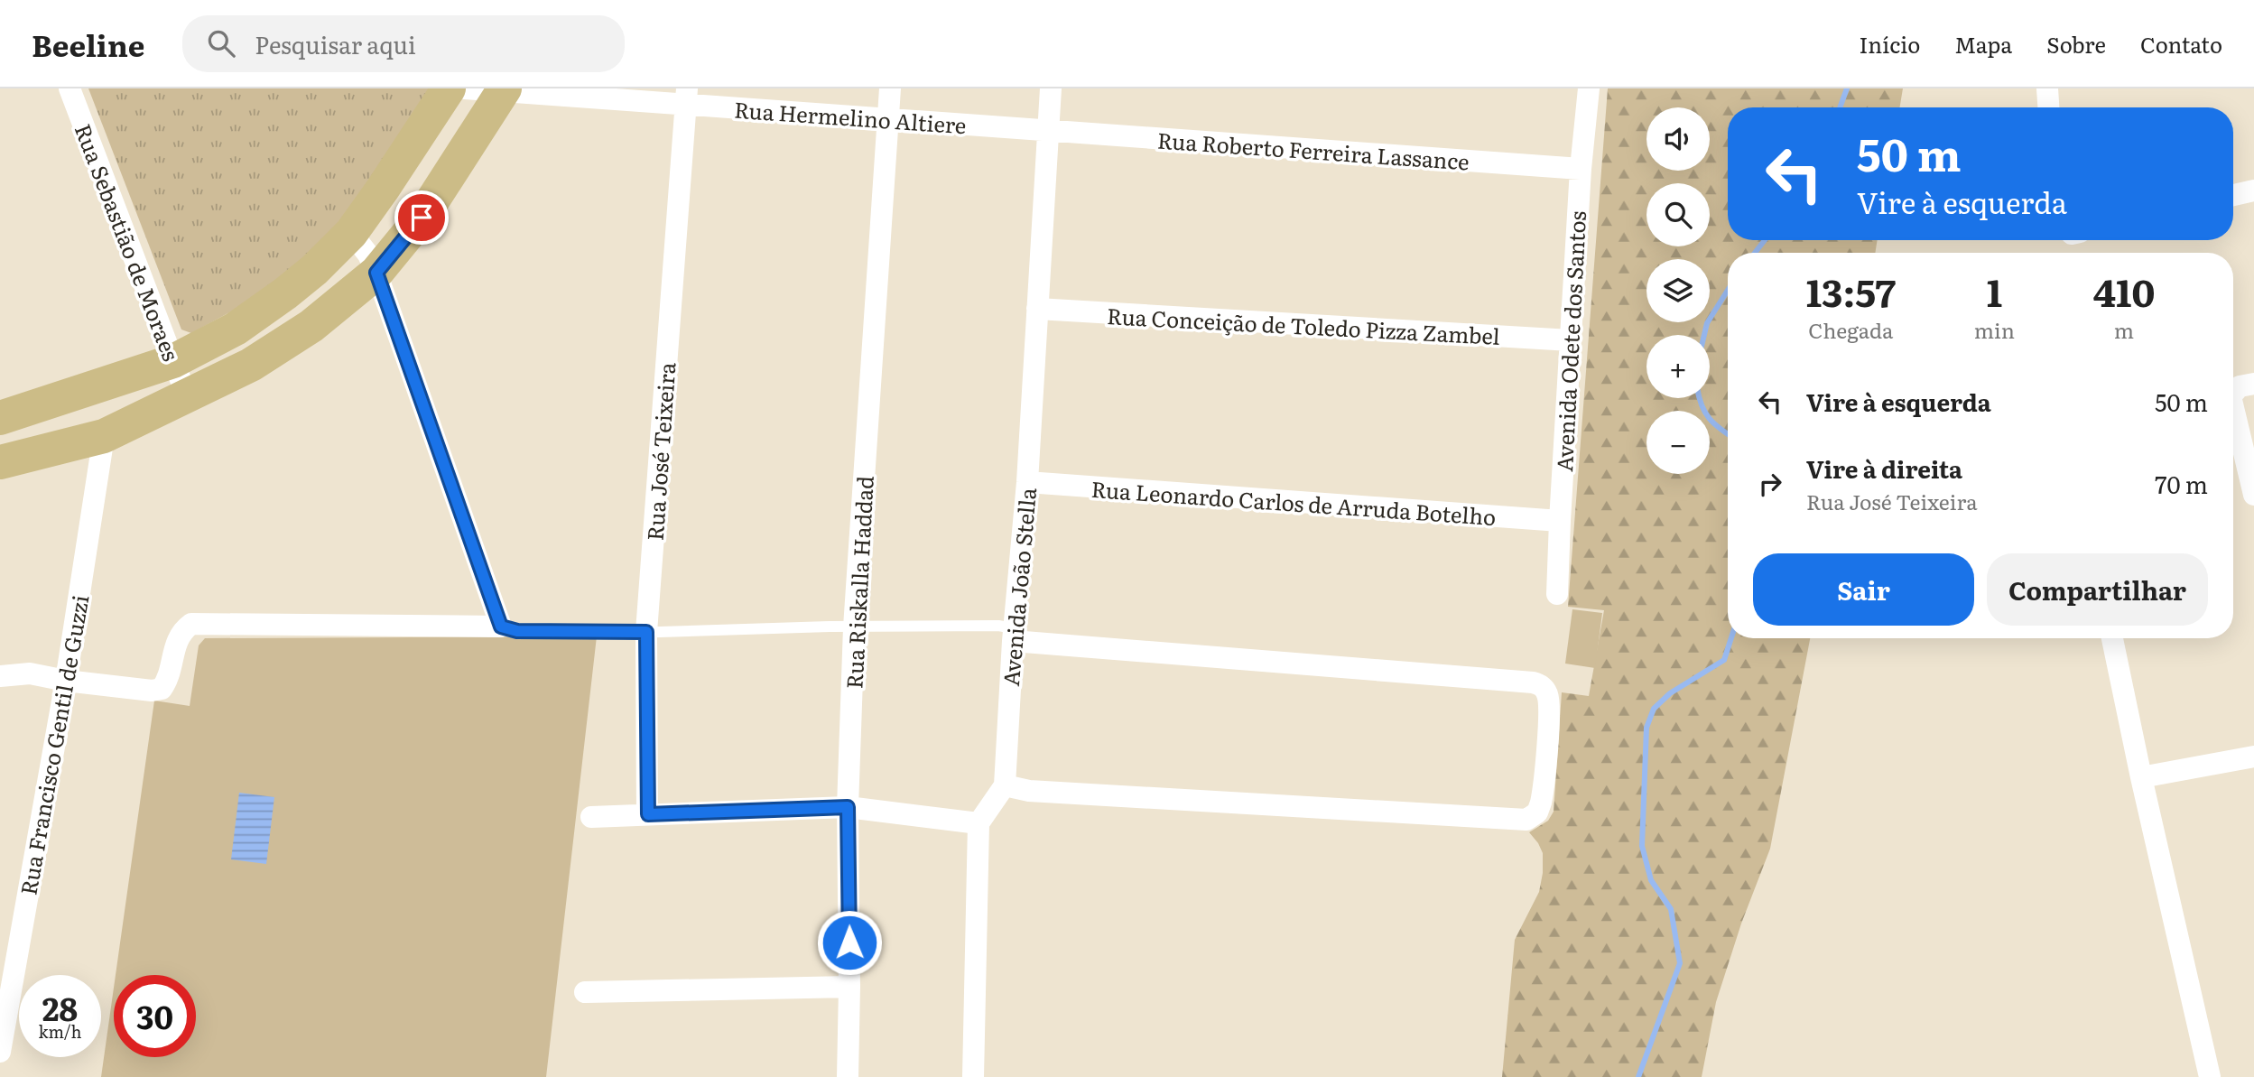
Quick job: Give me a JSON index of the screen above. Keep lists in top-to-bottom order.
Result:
{
  "streets": {
    "street": [
      "Rua Hermelino Altiere",
      "Rua Roberto Ferreira Lassance",
      "Rua Sebastião de Moraes",
      "Rua Conceição de Toledo Pizza Zambel",
      "Avenida Odete dos Santos",
      "Rua José Teixeira",
      "Rua Leonardo Carlos de Arruda Botelho",
      "Rua Riskalla Haddad",
      "Avenida João Stella",
      "Rua Francisco Gentil de Guzzi"
    ]
  },
  "crossings": [
    ["Rua Hermelino Altiere", "Rua Roberto Ferreira Lassance"],
    ["Rua Hermelino Altiere", "Rua José Teixeira"],
    ["Rua Hermelino Altiere", "Rua Riskalla Haddad"],
    ["Rua Hermelino Altiere", "Avenida João Stella"],
    ["Rua Roberto Ferreira Lassance", "Avenida Odete dos Santos"],
    ["Rua Roberto Ferreira Lassance", "Avenida João Stella"],
    ["Rua Conceição de Toledo Pizza Zambel", "Avenida Odete dos Santos"],
    ["Rua Conceição de Toledo Pizza Zambel", "Avenida João Stella"],
    ["Avenida Odete dos Santos", "Rua Leonardo Carlos de Arruda Botelho"],
    ["Rua Leonardo Carlos de Arruda Botelho", "Avenida João Stella"]
  ],
  "page": {
    "header": "Beeline",
    "search": "Pesquisar aqui",
    "nav": [
      "Início",
      "Mapa",
      "Sobre",
      "Contato"
    ],
    "map_buttons": ["+", "−"],
    "turn": ["50 m", "Vire à esquerda"],
    "eta": [
      "13:57",
      "Chegada",
      "1",
      "min",
      "410",
      "m"
    ],
    "list": [
      {
        "name": "Vire à esquerda",
        "value": "50 m"
      },
      {
        "name": "Vire à direita",
        "note": "Rua José Teixeira",
        "value": "70 m"
      }
    ],
    "buttons": ["Sair", "Compartilhar"],
    "speed": "28 km/h",
    "limit": "30"
  }
}
